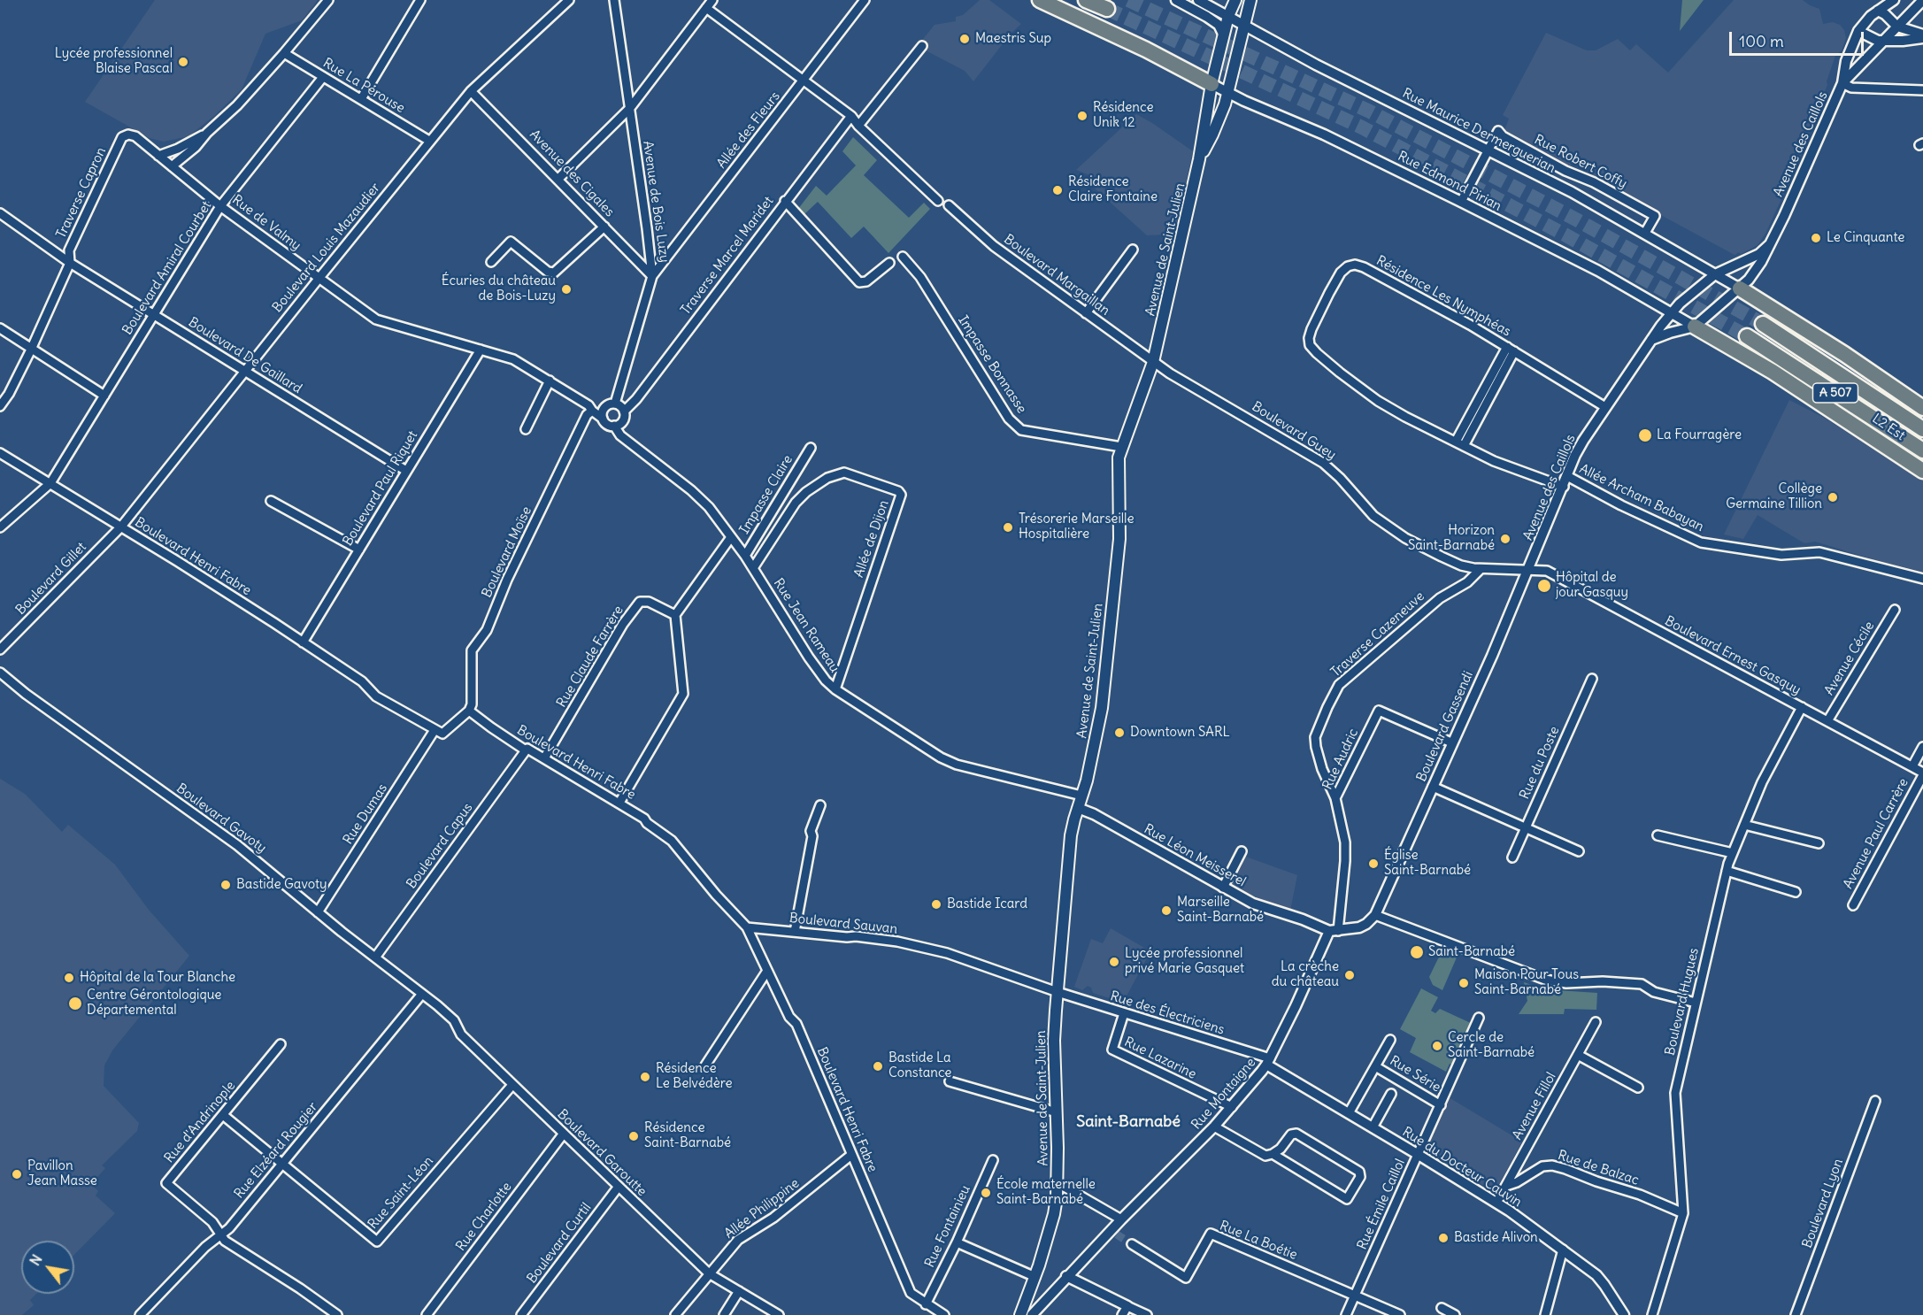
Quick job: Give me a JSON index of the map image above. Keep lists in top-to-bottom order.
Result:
{
  "streets": {
    "highway": ["A 507", "L2 Est"],
    "main road": ["Avenue de Saint-Julien"],
    "street": [
      "Rue La Pérouse",
      "Allée des Fleurs",
      "Rue Maurice Dermerguerian",
      "Avenue des Caillols",
      "Rue Robert Coffy",
      "Avenue des Cigales",
      "Rue Edmond Pirian",
      "Traverse Capron",
      "Avenue de Bois Luzy",
      "Rue de Valmy",
      "Boulevard Louis Mazaudier",
      "Traverse Marcel Maridet",
      "Boulevard Amiral Courbet",
      "Boulevard Margaillan",
      "Résidence Les Nymphéas",
      "Boulevard De Gaillard",
      "Impasse Bonnasse",
      "Boulevard Guey",
      "Boulevard Paul Riquet",
      "Impasse Claire",
      "Allée Archam Babayan",
      "Allée de Dijon",
      "Boulevard Moïse",
      "Boulevard Henri Fabre",
      "Boulevard Gillet",
      "Rue Jean Rameau",
      "Traverse Cazeneuve",
      "Boulevard Ernest Gasquy",
      "Rue Claude Farrère",
      "Avenue Cécile",
      "Boulevard Gassendi",
      "Rue Audric",
      "Rue du Poste",
      "Rue Dumas",
      "Boulevard Gavoty",
      "Avenue Paul Carrère",
      "Boulevard Capus",
      "Rue Léon Meisserel",
      "Boulevard Sauvan",
      "Boulevard Hugues",
      "Rue des Électriciens",
      "Rue Lazarine",
      "Rue Série",
      "Rue Montaigne",
      "Avenue Fillol",
      "Rue d'Andrinople",
      "Rue Elzéard Rougier",
      "Boulevard Garoutte",
      "Rue du Docteur Cauvin",
      "Rue de Balzac",
      "Rue Saint-Léon",
      "Boulevard Lyon",
      "Rue Émile Caillol",
      "Allée Philippine",
      "Rue Charlotte",
      "Rue Fontainieu",
      "Rue La Boétie",
      "Boulevard Curtil"
    ]
  },
  "crossings": [
    ["Rue La Pérouse", "Boulevard Louis Mazaudier"],
    ["Rue La Pérouse", "Boulevard Amiral Courbet"],
    ["Allée des Fleurs", "Avenue des Cigales"],
    ["Allée des Fleurs", "Avenue de Bois Luzy"],
    ["Rue Maurice Dermerguerian", "Avenue des Caillols"],
    ["Rue Maurice Dermerguerian", "Rue Robert Coffy"],
    ["Rue Maurice Dermerguerian", "Avenue de Saint-Julien"],
    ["Avenue des Caillols", "Rue Edmond Pirian"],
    ["Avenue des Caillols", "Résidence Les Nymphéas"],
    ["Avenue des Caillols", "Boulevard Guey"],
    ["Avenue des Caillols", "Allée Archam Babayan"],
    ["Avenue des Caillols", "Boulevard Ernest Gasquy"],
    ["Avenue des Caillols", "Boulevard Gassendi"],
    ["Rue Robert Coffy", "Rue Edmond Pirian"],
    ["Avenue des Cigales", "Avenue de Bois Luzy"],
    ["Avenue des Cigales", "Boulevard Louis Mazaudier"],
    ["Rue Edmond Pirian", "Avenue de Saint-Julien"],
    ["Traverse Capron", "Rue de Valmy"],
    ["Traverse Capron", "Boulevard De Gaillard"],
    ["Avenue de Bois Luzy", "Traverse Marcel Maridet"],
    ["Avenue de Bois Luzy", "Rue Jean Rameau"],
    ["Rue de Valmy", "Boulevard Louis Mazaudier"],
    ["Rue de Valmy", "Boulevard Amiral Courbet"],
    ["Rue de Valmy", "Boulevard Paul Riquet"],
    ["Boulevard Louis Mazaudier", "Boulevard De Gaillard"],
    ["Boulevard Louis Mazaudier", "Boulevard Henri Fabre"],
    ["Boulevard Louis Mazaudier", "Boulevard Gillet"],
    ["Avenue de Saint-Julien", "Boulevard Margaillan"],
    ["Avenue de Saint-Julien", "Impasse Bonnasse"],
    ["Avenue de Saint-Julien", "Boulevard Guey"],
    ["Avenue de Saint-Julien", "Rue Jean Rameau"],
    ["Avenue de Saint-Julien", "Rue Léon Meisserel"],
    ["Avenue de Saint-Julien", "Boulevard Sauvan"],
    ["Avenue de Saint-Julien", "Rue des Électriciens"],
    ["Traverse Marcel Maridet", "Rue Jean Rameau"],
    ["Boulevard Amiral Courbet", "Boulevard De Gaillard"],
    ["Boulevard Amiral Courbet", "Boulevard Henri Fabre"],
    ["Boulevard Margaillan", "Boulevard Guey"],
    ["Boulevard De Gaillard", "Boulevard Paul Riquet"],
    ["Boulevard Guey", "Traverse Cazeneuve"],
    ["Boulevard Guey", "Boulevard Ernest Gasquy"],
    ["Boulevard Guey", "Boulevard Gassendi"],
    ["Boulevard Paul Riquet", "Boulevard Henri Fabre"],
    ["Impasse Claire", "Rue Jean Rameau"],
    ["Allée de Dijon", "Rue Jean Rameau"],
    ["Boulevard Moïse", "Boulevard Henri Fabre"],
    ["Boulevard Henri Fabre", "Boulevard Gillet"],
    ["Boulevard Henri Fabre", "Rue Claude Farrère"],
    ["Boulevard Henri Fabre", "Rue Dumas"],
    ["Boulevard Henri Fabre", "Boulevard Capus"],
    ["Boulevard Henri Fabre", "Boulevard Sauvan"],
    ["Boulevard Henri Fabre", "Allée Philippine"],
    ["Boulevard Henri Fabre", "Rue Fontainieu"],
    ["Traverse Cazeneuve", "Rue Audric"],
    ["Boulevard Ernest Gasquy", "Avenue Cécile"],
    ["Boulevard Ernest Gasquy", "Boulevard Gassendi"],
    ["Boulevard Ernest Gasquy", "Avenue Paul Carrère"],
    ["Boulevard Ernest Gasquy", "Boulevard Hugues"],
    ["Boulevard Gassendi", "Rue Audric"],
    ["Rue Audric", "Rue Léon Meisserel"],
    ["Rue Audric", "Rue Montaigne"],
    ["Rue Dumas", "Boulevard Gavoty"],
    ["Boulevard Gavoty", "Boulevard Capus"],
    ["Boulevard Gavoty", "Rue Elzéard Rougier"],
    ["Boulevard Gavoty", "Boulevard Garoutte"],
    ["Rue Léon Meisserel", "Rue Montaigne"],
    ["Boulevard Sauvan", "Rue des Électriciens"],
    ["Boulevard Hugues", "Rue de Balzac"],
    ["Rue des Électriciens", "Rue Lazarine"],
    ["Rue des Électriciens", "Rue Montaigne"],
    ["Rue des Électriciens", "Rue du Docteur Cauvin"],
    ["Rue Lazarine", "Rue Montaigne"],
    ["Rue Série", "Rue du Docteur Cauvin"],
    ["Rue Série", "Rue Émile Caillol"],
    ["Rue Montaigne", "Rue du Docteur Cauvin"],
    ["Avenue Fillol", "Rue du Docteur Cauvin"],
    ["Avenue Fillol", "Rue de Balzac"],
    ["Rue d'Andrinople", "Rue Elzéard Rougier"],
    ["Rue d'Andrinople", "Rue Saint-Léon"],
    ["Rue Elzéard Rougier", "Boulevard Garoutte"],
    ["Rue Elzéard Rougier", "Rue Saint-Léon"],
    ["Boulevard Garoutte", "Rue Saint-Léon"],
    ["Boulevard Garoutte", "Allée Philippine"],
    ["Boulevard Garoutte", "Rue Charlotte"],
    ["Boulevard Garoutte", "Boulevard Curtil"],
    ["Rue du Docteur Cauvin", "Rue Émile Caillol"],
    ["Rue Émile Caillol", "Rue La Boétie"]
  ],
  "districts": ["Saint-Barnabé"],
  "places": [
    "Maestris Sup",
    "Lycée professionnel Blaise Pascal",
    "Résidence Unik 12",
    "Résidence Claire Fontaine",
    "Le Cinquante",
    "Écuries du château de Bois-Luzy",
    "La Fourragère",
    "Collège Germaine Tillion",
    "Trésorerie Marseille Hospitalière",
    "Horizon Saint-Barnabé",
    "Hôpital de jour Gasquy",
    "Downtown SARL",
    "Église Saint-Barnabé",
    "Bastide Gavoty",
    "Bastide Icard",
    "Marseille Saint-Barnabé",
    "Saint-Barnabé",
    "Lycée professionnel privé Marie Gasquet",
    "La crèche du château",
    "Hôpital de la Tour Blanche",
    "Maison Pour Tous Saint-Barnabé",
    "Centre Gérontologique Départemental",
    "Cercle de Saint-Barnabé",
    "Bastide La Constance",
    "Résidence Le Belvédère",
    "Résidence Saint-Barnabé",
    "Pavillon Jean Masse",
    "École maternelle Saint-Barnabé",
    "Bastide Alivon"
  ],
  "scale_bar": "100 m",
  "north": "top left"
}
